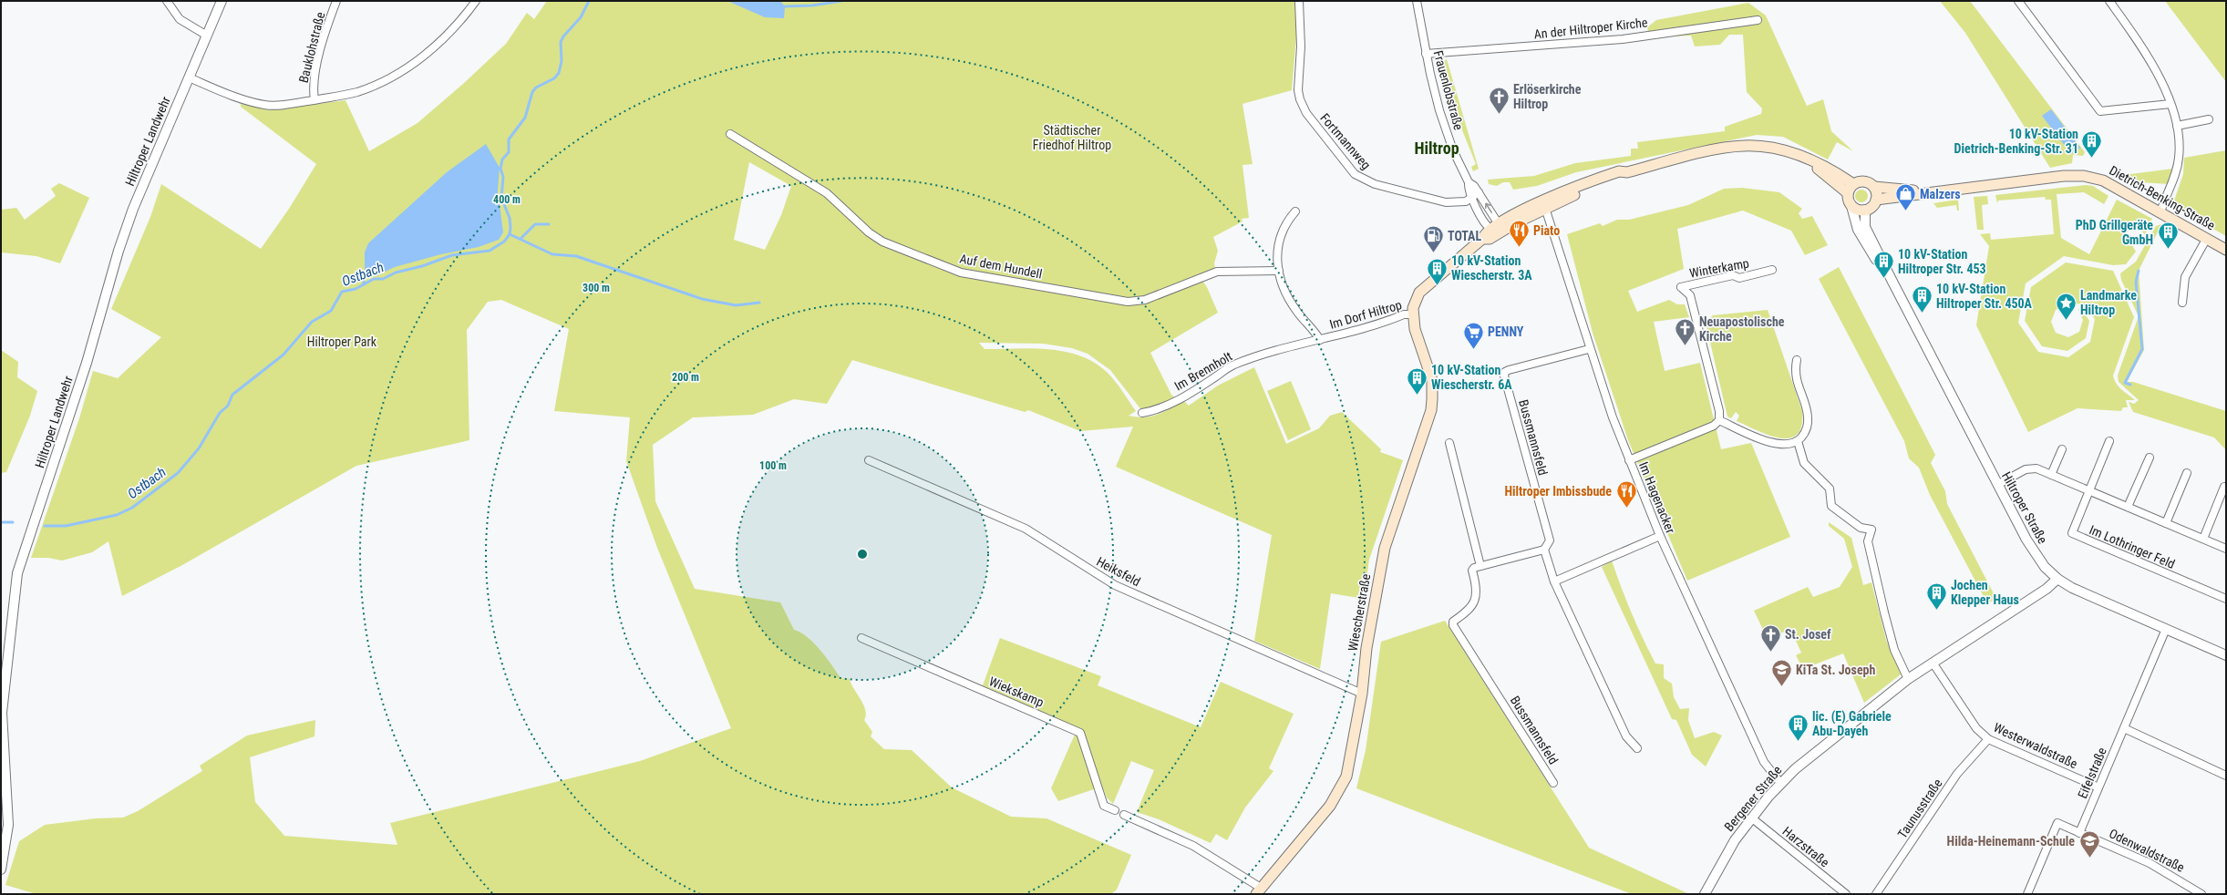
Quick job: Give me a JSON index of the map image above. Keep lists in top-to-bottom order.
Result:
{
  "streets": {
    "main road": ["Dietrich-Benking-Straße", "Wiescherstraße"],
    "street": [
      "An der Hiltroper Kirche",
      "Bauklohstraße",
      "Frauenlobstraße",
      "Hiltroper Landwehr",
      "Fortmannweg",
      "Auf dem Hundell",
      "Winterkamp",
      "Im Dorf Hiltrop",
      "Im Brennholt",
      "Bussmannsfeld",
      "Im Hagenacker",
      "Hiltroper Straße",
      "Im Lothringer Feld",
      "Heiksfeld",
      "Wiekskamp",
      "Westerwaldstraße",
      "Eifelstraße",
      "Bergener Straße",
      "Taunusstraße",
      "Harzstraße",
      "Odenwaldstraße"
    ]
  },
  "crossings": [
    ["An der Hiltroper Kirche", "Frauenlobstraße"],
    ["Frauenlobstraße", "Fortmannweg"],
    ["Dietrich-Benking-Straße", "Hiltroper Straße"],
    ["Auf dem Hundell", "Im Dorf Hiltrop"],
    ["Im Dorf Hiltrop", "Im Brennholt"],
    ["Im Dorf Hiltrop", "Wiescherstraße"],
    ["Bussmannsfeld", "Im Hagenacker"],
    ["Im Hagenacker", "Bergener Straße"],
    ["Hiltroper Straße", "Eifelstraße"],
    ["Hiltroper Straße", "Bergener Straße"],
    ["Heiksfeld", "Wiescherstraße"],
    ["Westerwaldstraße", "Eifelstraße"],
    ["Westerwaldstraße", "Bergener Straße"],
    ["Westerwaldstraße", "Taunusstraße"],
    ["Eifelstraße", "Odenwaldstraße"],
    ["Bergener Straße", "Harzstraße"]
  ],
  "districts": ["Hiltrop"],
  "water": ["Ostbach"],
  "parks": ["Städtischer Friedhof Hiltrop", "Hiltroper Park"],
  "places": {
    "church": ["Erlöserkirche Hiltrop", "Neuapostolische Kirche", "St. Josef"],
    "building": [
      "10 kV-Station Dietrich-Benking-Str. 31",
      "PhD Grillgeräte GmbH",
      "10 kV-Station Hiltroper Str. 453",
      "10 kV-Station Wiescherstr. 3A",
      "10 kV-Station Hiltroper Str. 450A",
      "10 kV-Station Wiescherstr. 6A",
      "Jochen Klepper Haus",
      "lic. (E) Gabriele Abu-Dayeh"
    ],
    "shop": ["Malzers"],
    "restaurant": ["Piato", "Hiltroper Imbissbude"],
    "fuel station": ["TOTAL"],
    "place": ["Landmarke Hiltrop"],
    "supermarket": ["PENNY"],
    "school or university": ["KiTa St. Joseph", "Hilda-Heinemann-Schule"]
  },
  "rings": [
    "400 m",
    "300 m",
    "200 m",
    "100 m"
  ]
}
